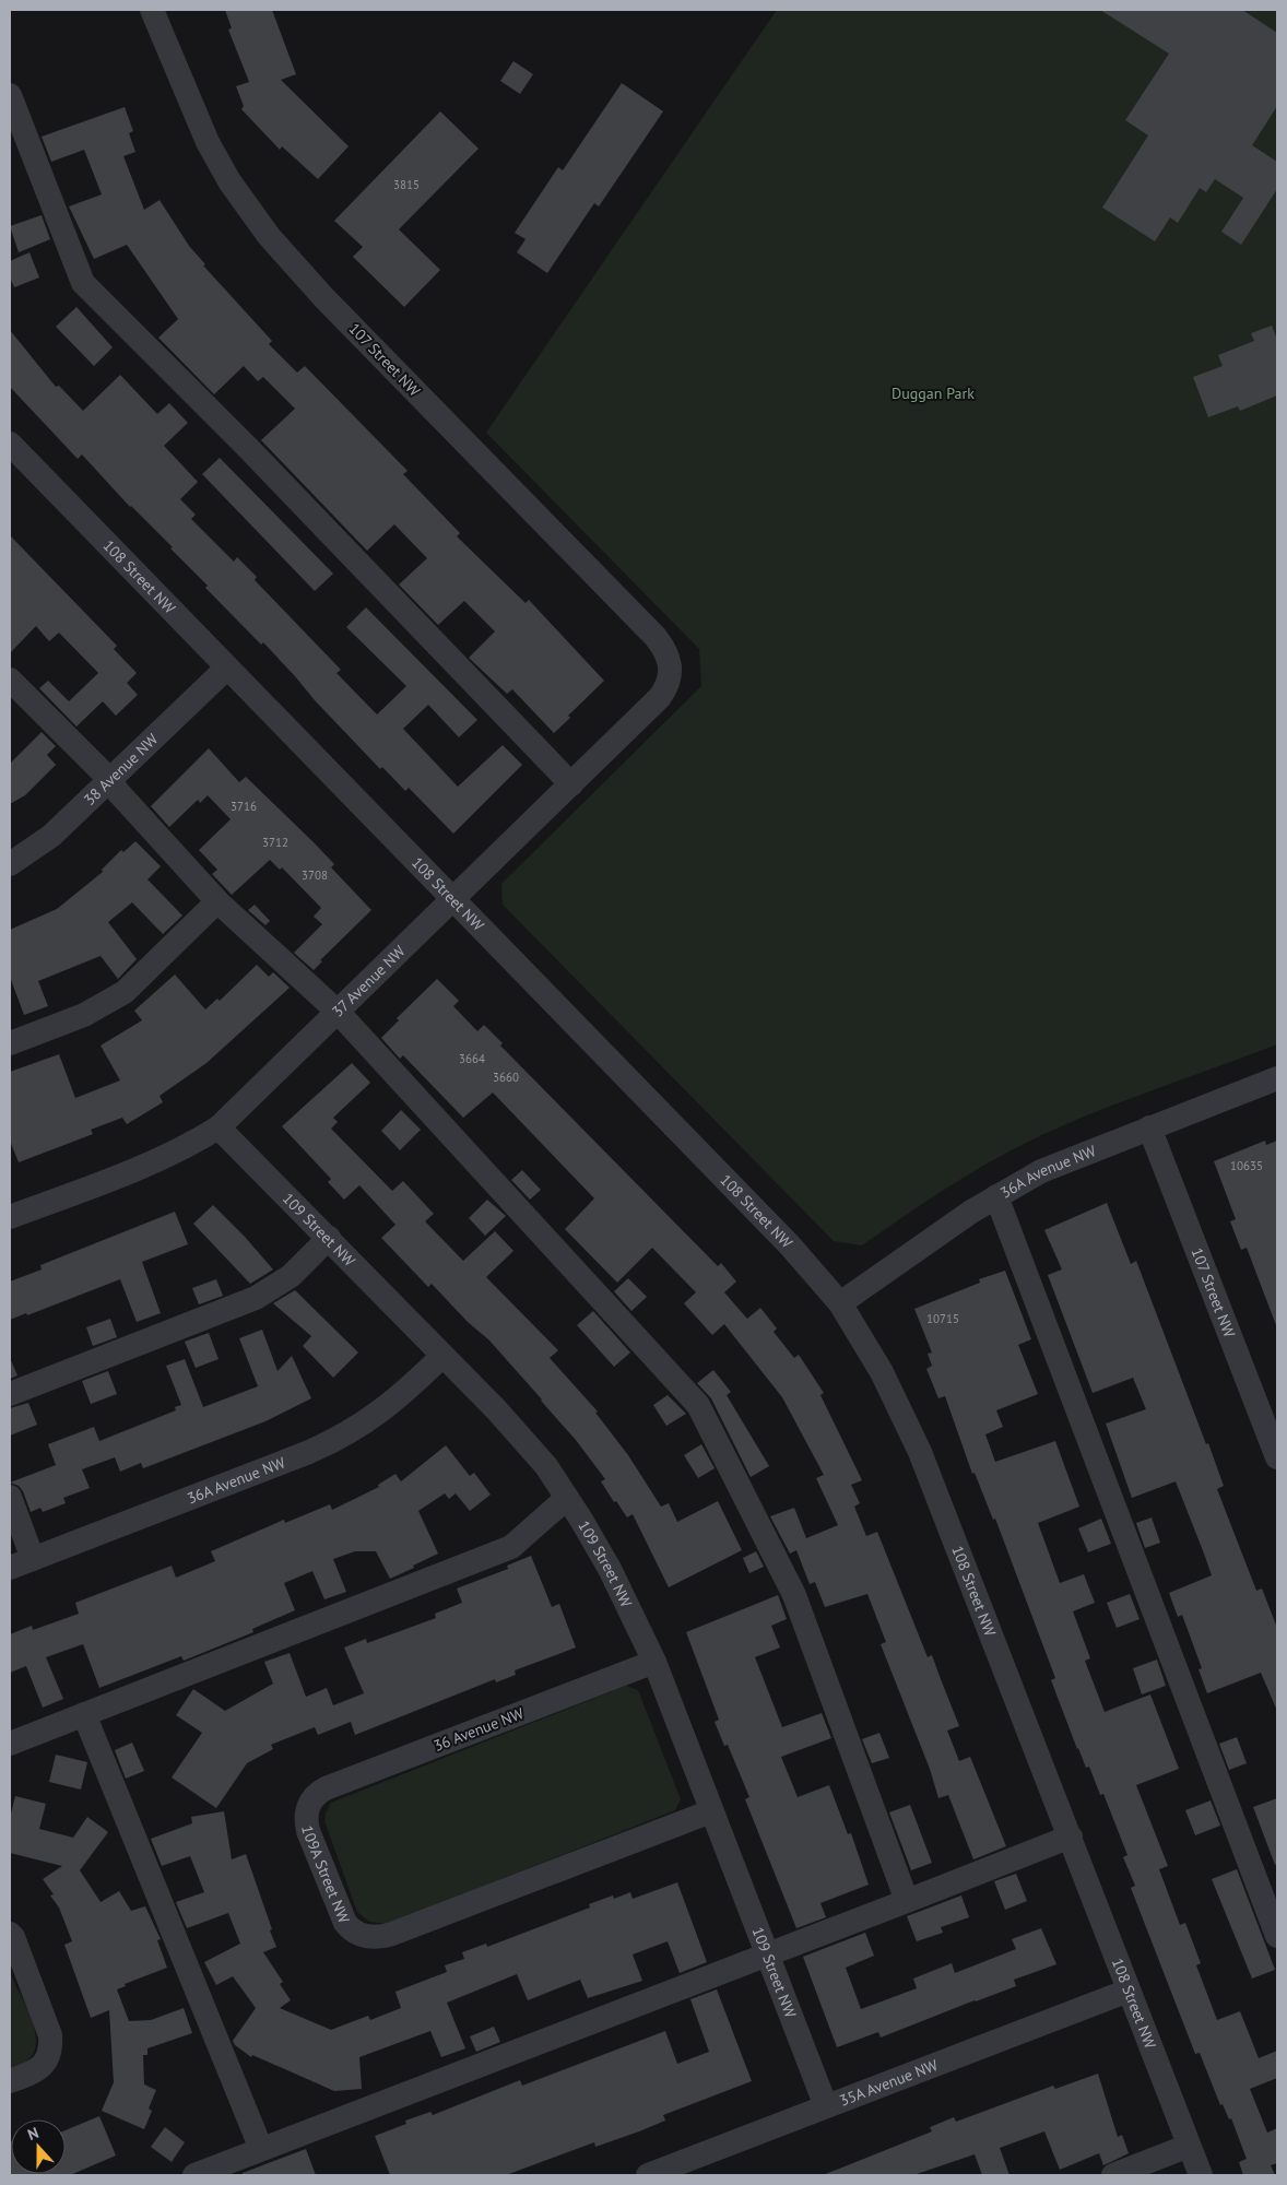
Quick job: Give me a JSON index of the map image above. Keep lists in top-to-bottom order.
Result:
{
  "streets": {
    "street": [
      "107 Street NW",
      "108 Street NW",
      "38 Avenue NW",
      "37 Avenue NW",
      "36A Avenue NW",
      "109 Street NW",
      "36 Avenue NW",
      "109A Street NW",
      "35A Avenue NW"
    ]
  },
  "crossings": [
    ["107 Street NW", "37 Avenue NW"],
    ["107 Street NW", "36A Avenue NW"],
    ["108 Street NW", "38 Avenue NW"],
    ["108 Street NW", "37 Avenue NW"],
    ["108 Street NW", "36A Avenue NW"],
    ["108 Street NW", "35A Avenue NW"],
    ["37 Avenue NW", "109 Street NW"],
    ["36A Avenue NW", "109 Street NW"],
    ["109 Street NW", "36 Avenue NW"],
    ["109 Street NW", "109A Street NW"],
    ["109 Street NW", "35A Avenue NW"],
    ["36 Avenue NW", "109A Street NW"]
  ],
  "parks": ["Duggan Park"],
  "house_numbers": [
    "3815",
    "3716",
    "3712",
    "3708",
    "3664",
    "3660",
    "10635",
    "10715"
  ],
  "north": "top"
}
